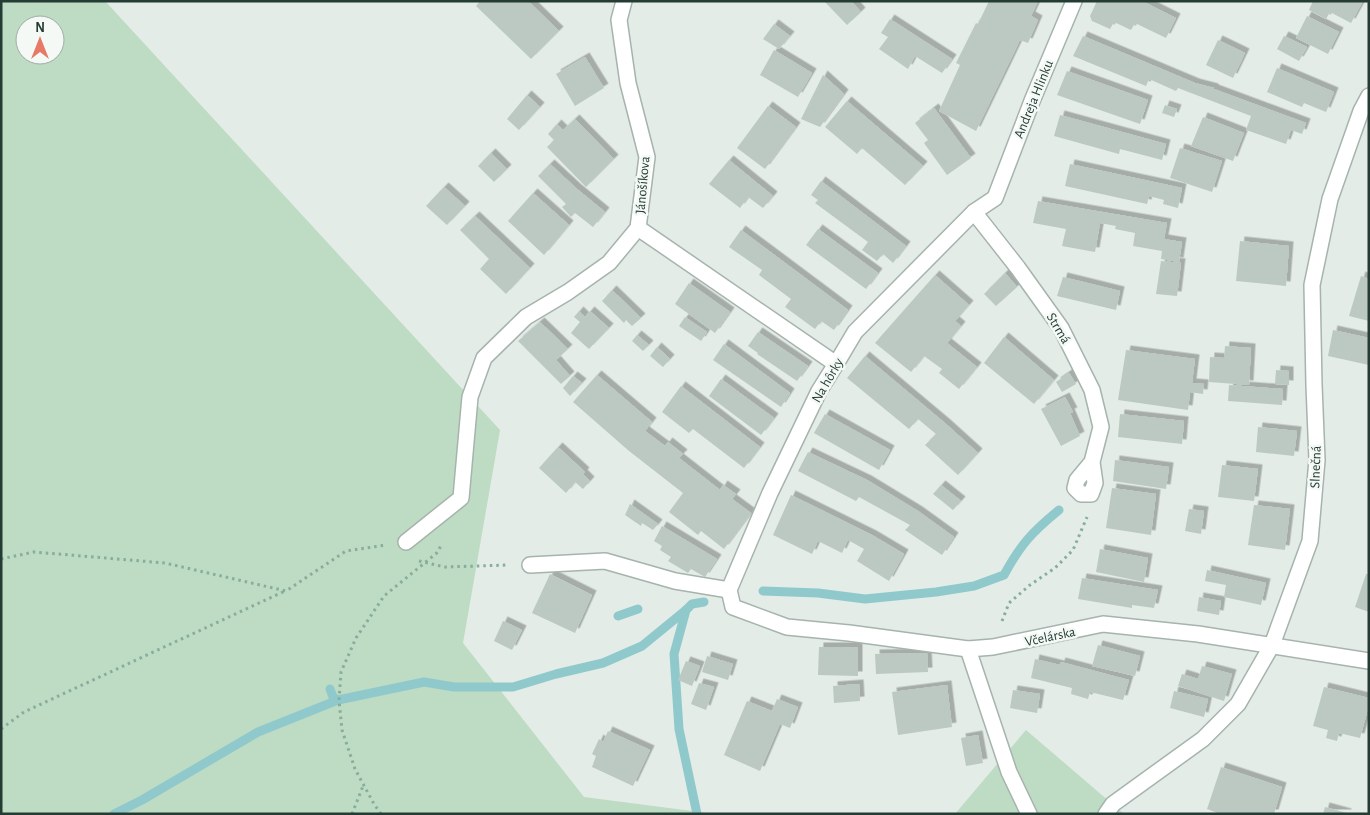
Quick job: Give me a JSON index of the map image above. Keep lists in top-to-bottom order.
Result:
{
  "streets": {
    "street": [
      "Andreja Hlinku",
      "Jánošíkova",
      "Strmá",
      "Na hôrky",
      "Slnečná",
      "Včelárska"
    ]
  },
  "crossings": [
    ["Andreja Hlinku", "Na hôrky"],
    ["Strmá", "Na hôrky"],
    ["Na hôrky", "Včelárska"],
    ["Slnečná", "Včelárska"]
  ],
  "north": "top"
}
